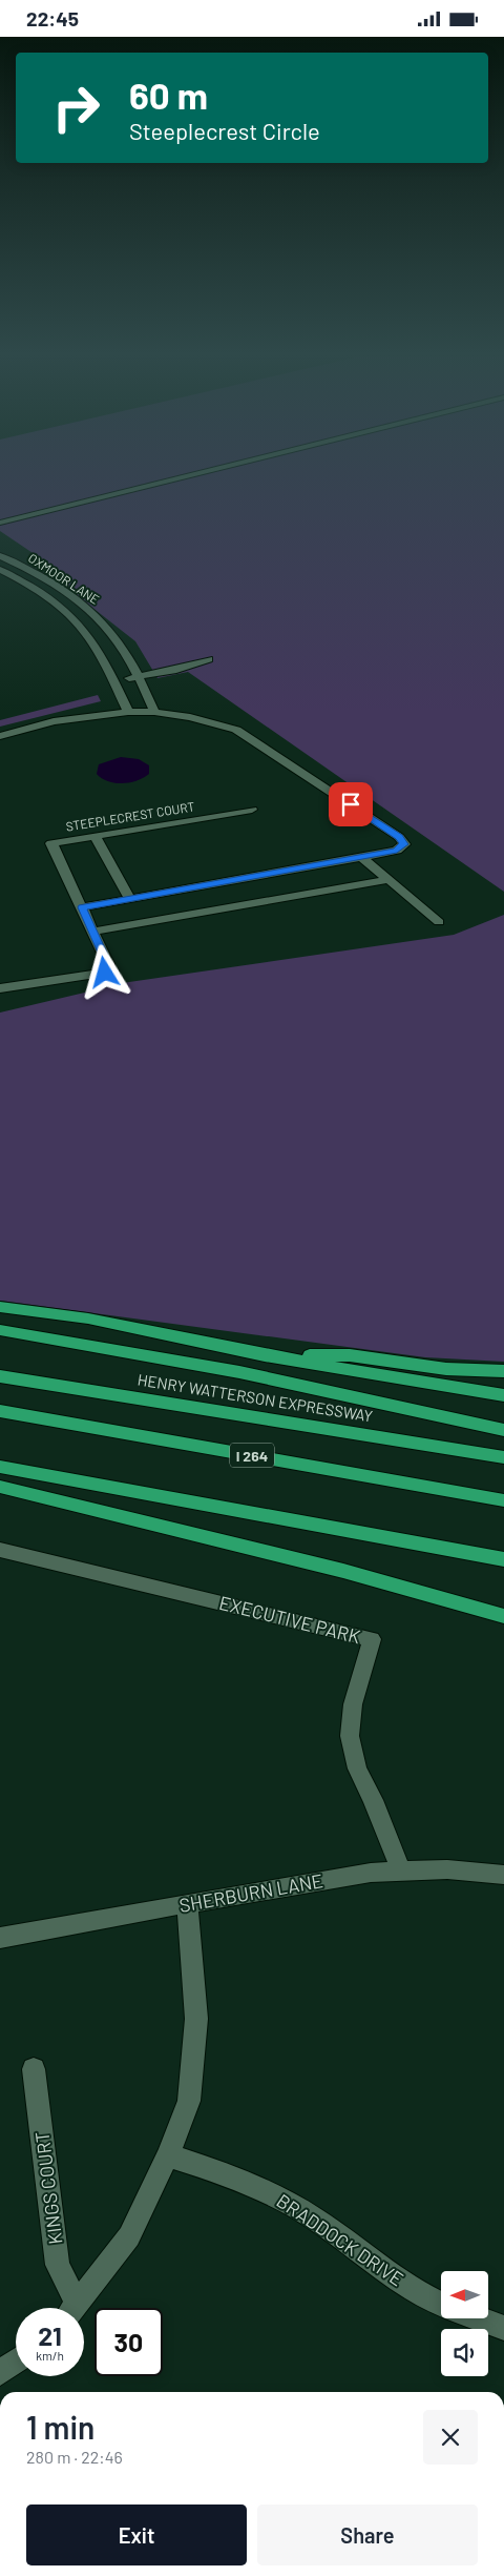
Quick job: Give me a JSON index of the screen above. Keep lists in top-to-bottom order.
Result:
{
  "streets": {
    "highway": ["HENRY WATTERSON EXPRESSWAY", "I 264"],
    "street": [
      "OXMOOR LANE",
      "STEEPLECREST COURT",
      "EXECUTIVE PARK",
      "SHERBURN LANE",
      "KINGS COURT",
      "BRADDOCK DRIVE"
    ]
  },
  "crossings": [
    ["EXECUTIVE PARK", "SHERBURN LANE"]
  ],
  "north": "left",
  "page": {
    "status": "22:45",
    "turn": ["60 m", "Steeplecrest Circle"],
    "speed": "21 km/h",
    "limit": "30",
    "heading": ["1 min", "280 m · 22:46"],
    "buttons": ["Exit", "Share"]
  }
}
